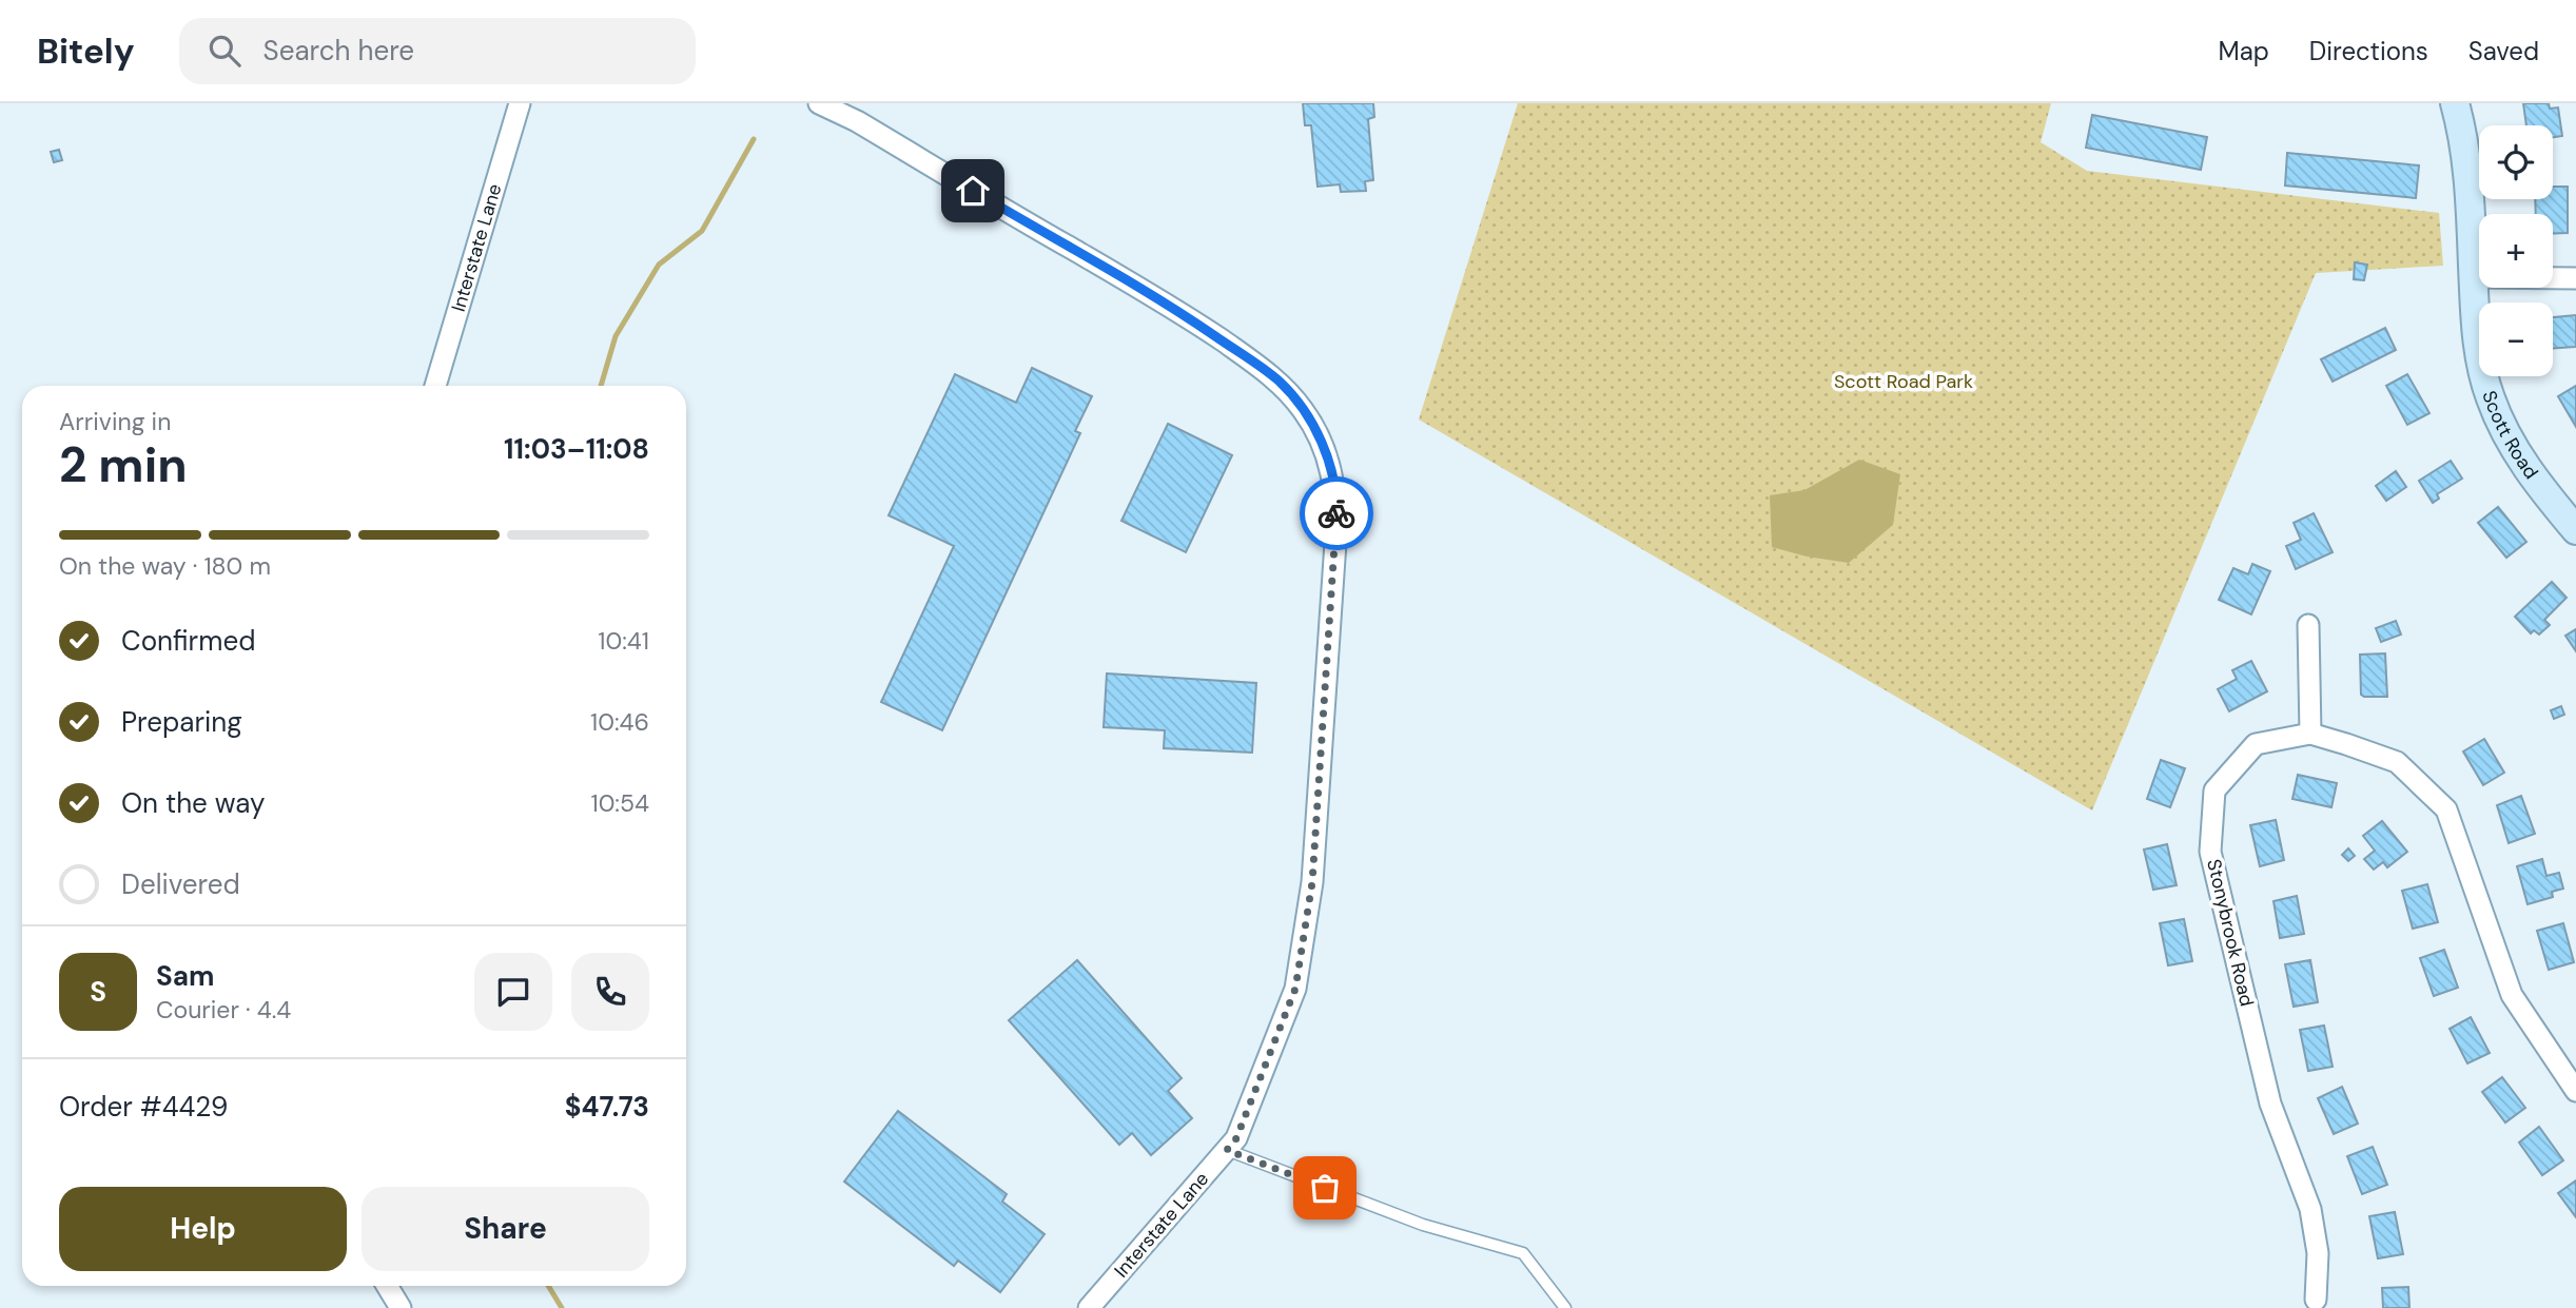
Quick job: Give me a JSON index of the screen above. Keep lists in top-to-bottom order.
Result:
{
  "streets": {
    "main road": ["Scott Road"],
    "street": ["Interstate Lane", "Stonybrook Road"]
  },
  "parks": ["Scott Road Park"],
  "page": {
    "header": "Bitely",
    "search": "Search here",
    "nav": ["Map", "Directions", "Saved"],
    "map_buttons": ["+", "−"],
    "heading": ["2 min", "Arriving in", "11:03–11:08"],
    "panel": [
      "Sam",
      "Courier · 4.4",
      "Order #4429",
      "$47.73"
    ],
    "bar": "On the way · 180 m",
    "list": [
      ["Confirmed", "10:41"],
      ["Preparing", "10:46"],
      ["On the way", "10:54"],
      "Delivered"
    ],
    "round": "S",
    "buttons": ["Help", "Share"]
  }
}
